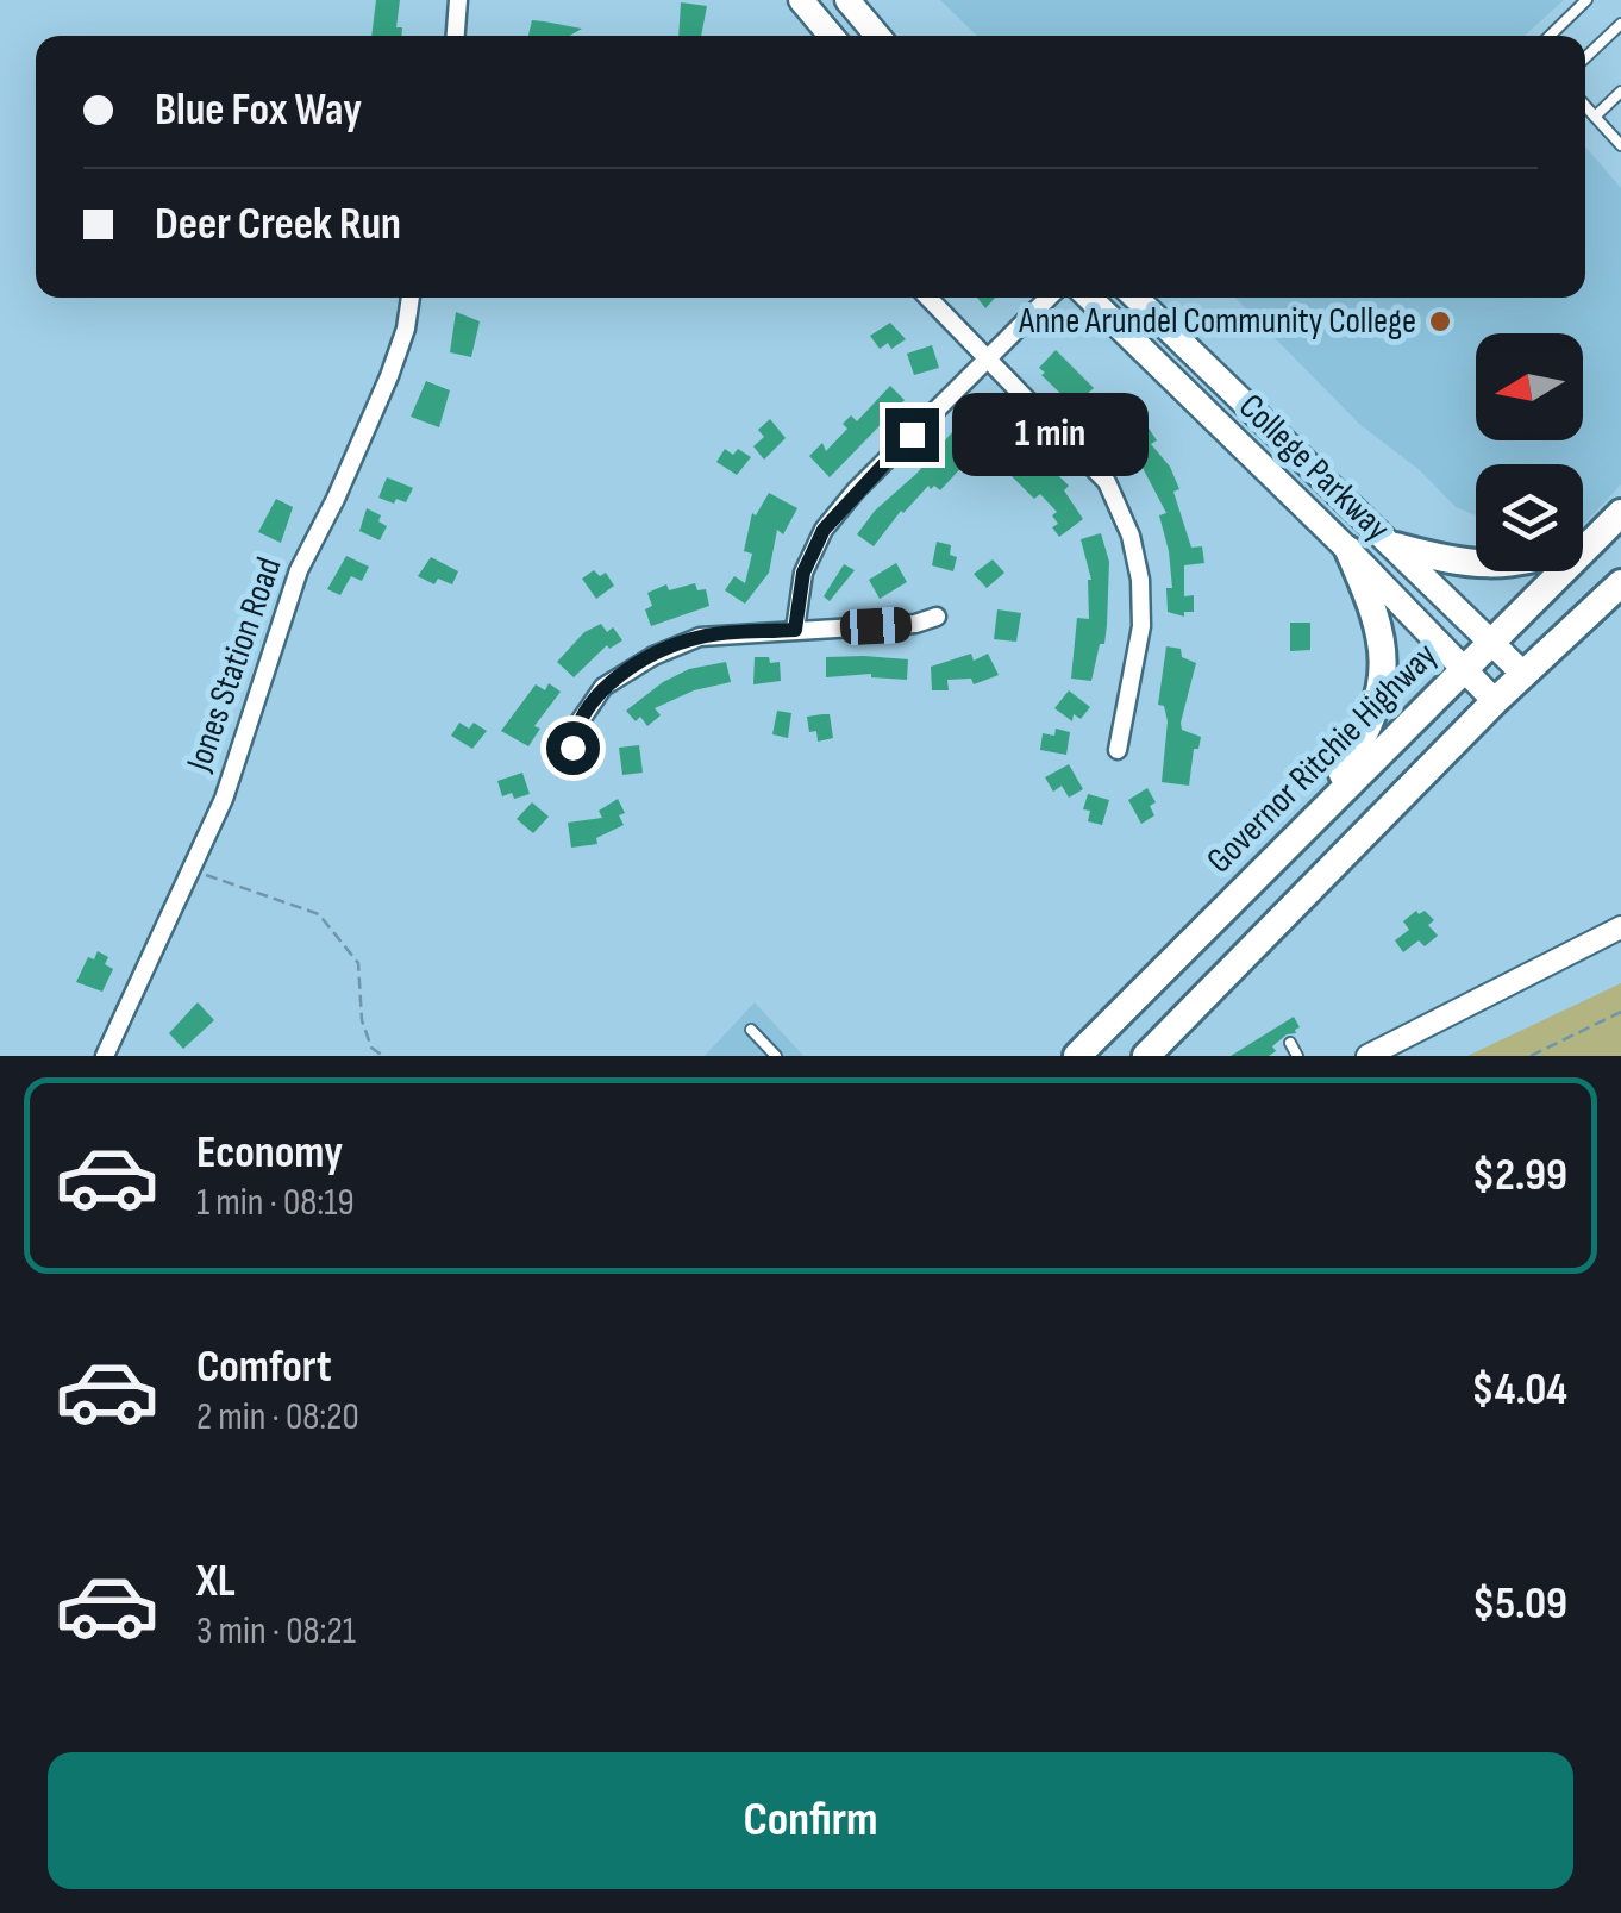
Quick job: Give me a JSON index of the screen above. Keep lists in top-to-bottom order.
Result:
{
  "streets": {
    "highway": ["Governor Ritchie Highway"],
    "main road": ["College Parkway"],
    "street": ["Jones Station Road"]
  },
  "crossings": [
    ["College Parkway", "Governor Ritchie Highway"]
  ],
  "places": ["Anne Arundel Community College"],
  "north": "left",
  "page": {
    "banner": ["Blue Fox Way", "Deer Creek Run"],
    "bubble": "1 min",
    "list": [
      {
        "name": "Economy",
        "note": "1 min · 08:19",
        "value": "$2.99"
      },
      {
        "name": "Comfort",
        "note": "2 min · 08:20",
        "value": "$4.04"
      },
      {
        "name": "XL",
        "note": "3 min · 08:21",
        "value": "$5.09"
      }
    ],
    "buttons": "Confirm"
  }
}
